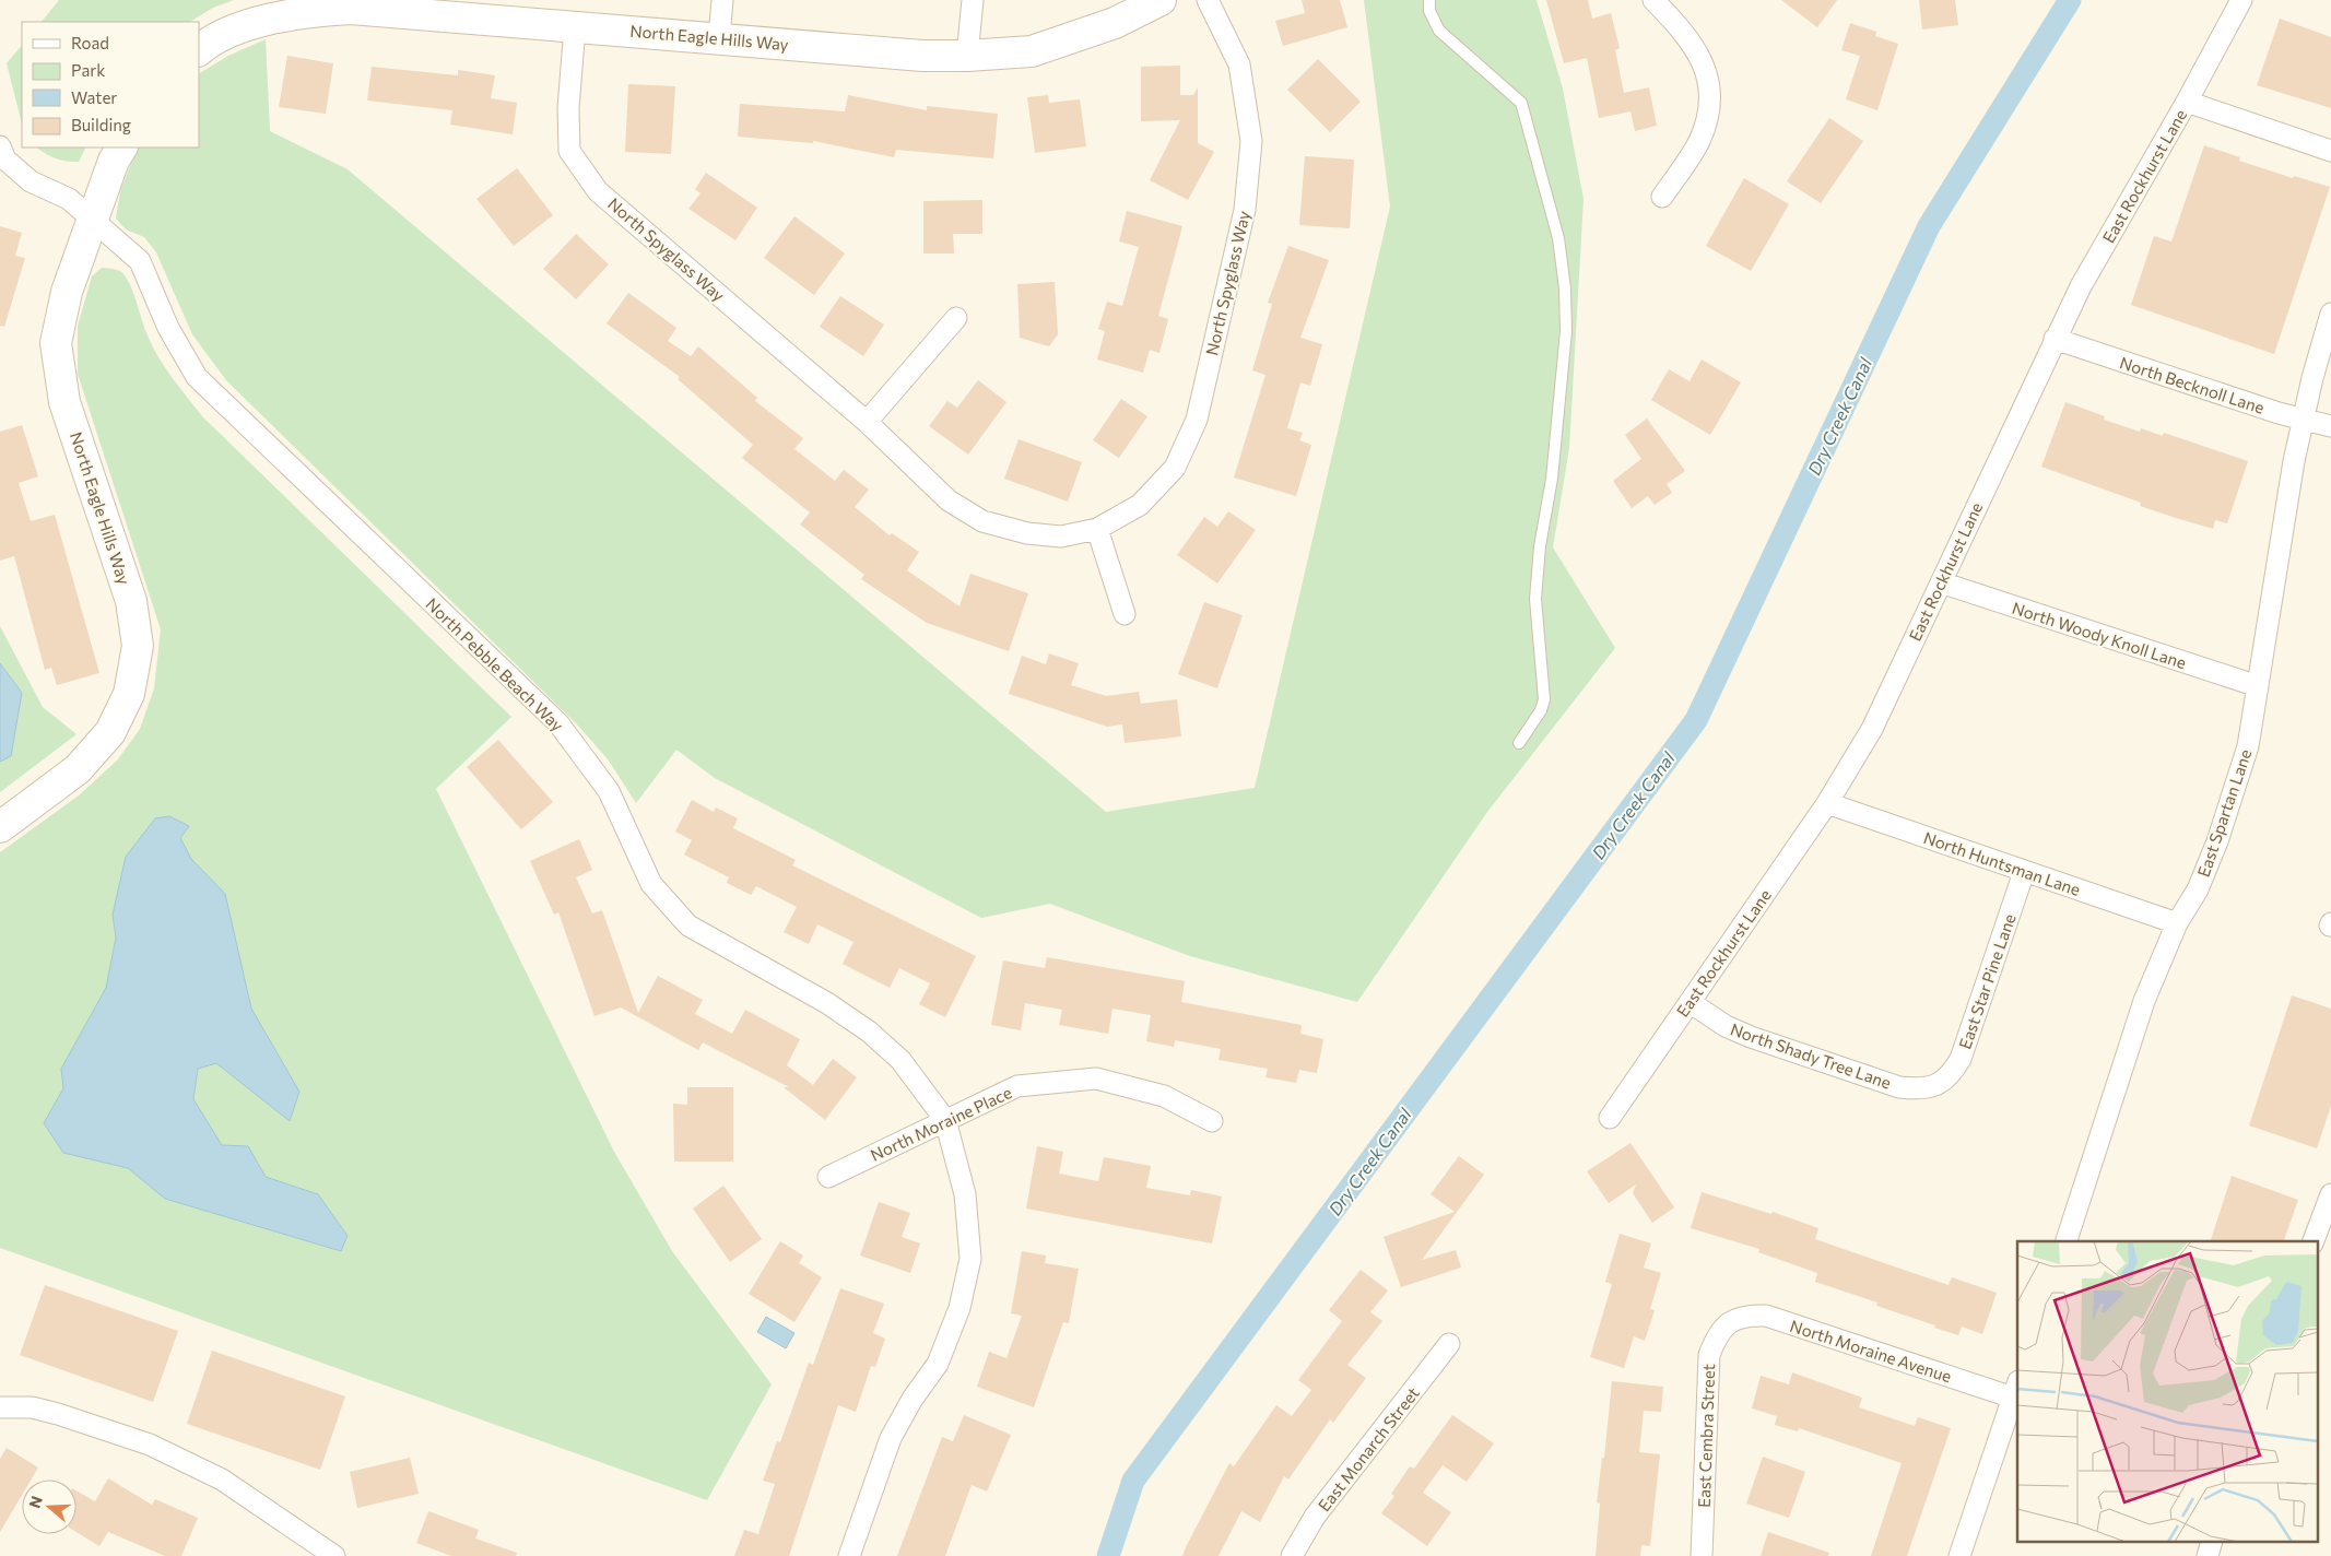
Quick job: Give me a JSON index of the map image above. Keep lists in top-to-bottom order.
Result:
{
  "streets": {
    "street": [
      "North Eagle Hills Way",
      "East Rockhurst Lane",
      "North Spyglass Way",
      "North Becknoll Lane",
      "North Woody Knoll Lane",
      "North Pebble Beach Way",
      "East Spartan Lane",
      "North Huntsman Lane",
      "East Star Pine Lane",
      "North Shady Tree Lane",
      "North Moraine Place",
      "North Moraine Avenue",
      "East Cembra Street",
      "East Monarch Street"
    ]
  },
  "crossings": [
    ["North Eagle Hills Way", "North Spyglass Way"],
    ["North Eagle Hills Way", "North Pebble Beach Way"],
    ["East Rockhurst Lane", "North Becknoll Lane"],
    ["East Rockhurst Lane", "North Woody Knoll Lane"],
    ["East Rockhurst Lane", "North Huntsman Lane"],
    ["East Rockhurst Lane", "North Shady Tree Lane"],
    ["North Becknoll Lane", "East Spartan Lane"],
    ["North Woody Knoll Lane", "East Spartan Lane"],
    ["North Pebble Beach Way", "North Moraine Place"],
    ["East Spartan Lane", "North Huntsman Lane"],
    ["North Huntsman Lane", "East Star Pine Lane"],
    ["East Star Pine Lane", "North Shady Tree Lane"],
    ["North Moraine Avenue", "East Cembra Street"]
  ],
  "water": ["Dry Creek Canal"],
  "legend": [
    "Road",
    "Park",
    "Water",
    "Building"
  ],
  "north": "left"
}
